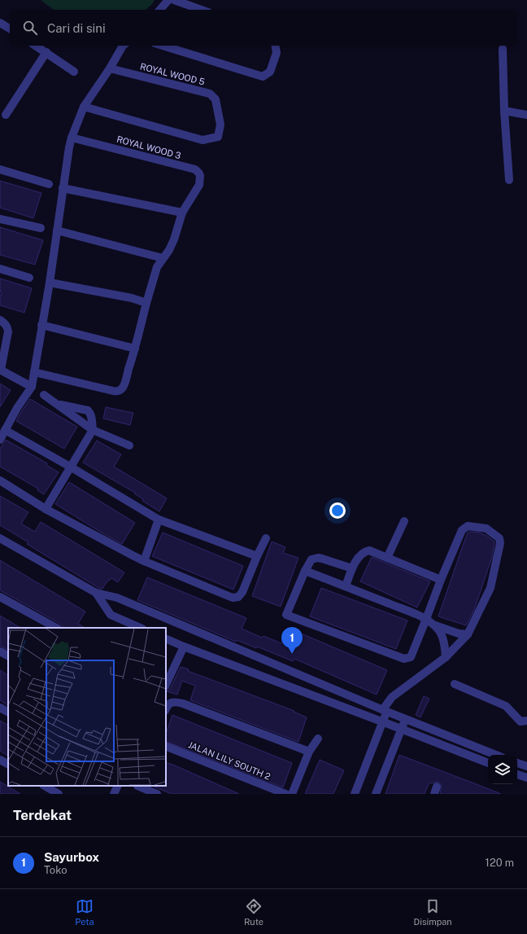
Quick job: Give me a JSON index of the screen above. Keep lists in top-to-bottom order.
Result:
{
  "streets": {
    "street": ["ROYAL WOOD 5", "ROYAL WOOD 3", "JALAN LILY SOUTH 2"]
  },
  "page": {
    "search": "Cari di sini",
    "pins": "1",
    "heading": "Terdekat",
    "list": [
      {
        "mark": "1",
        "name": "Sayurbox",
        "note": "Toko",
        "value": "120 m"
      }
    ],
    "nav": ["Peta", "Rute", "Disimpan"]
  }
}
